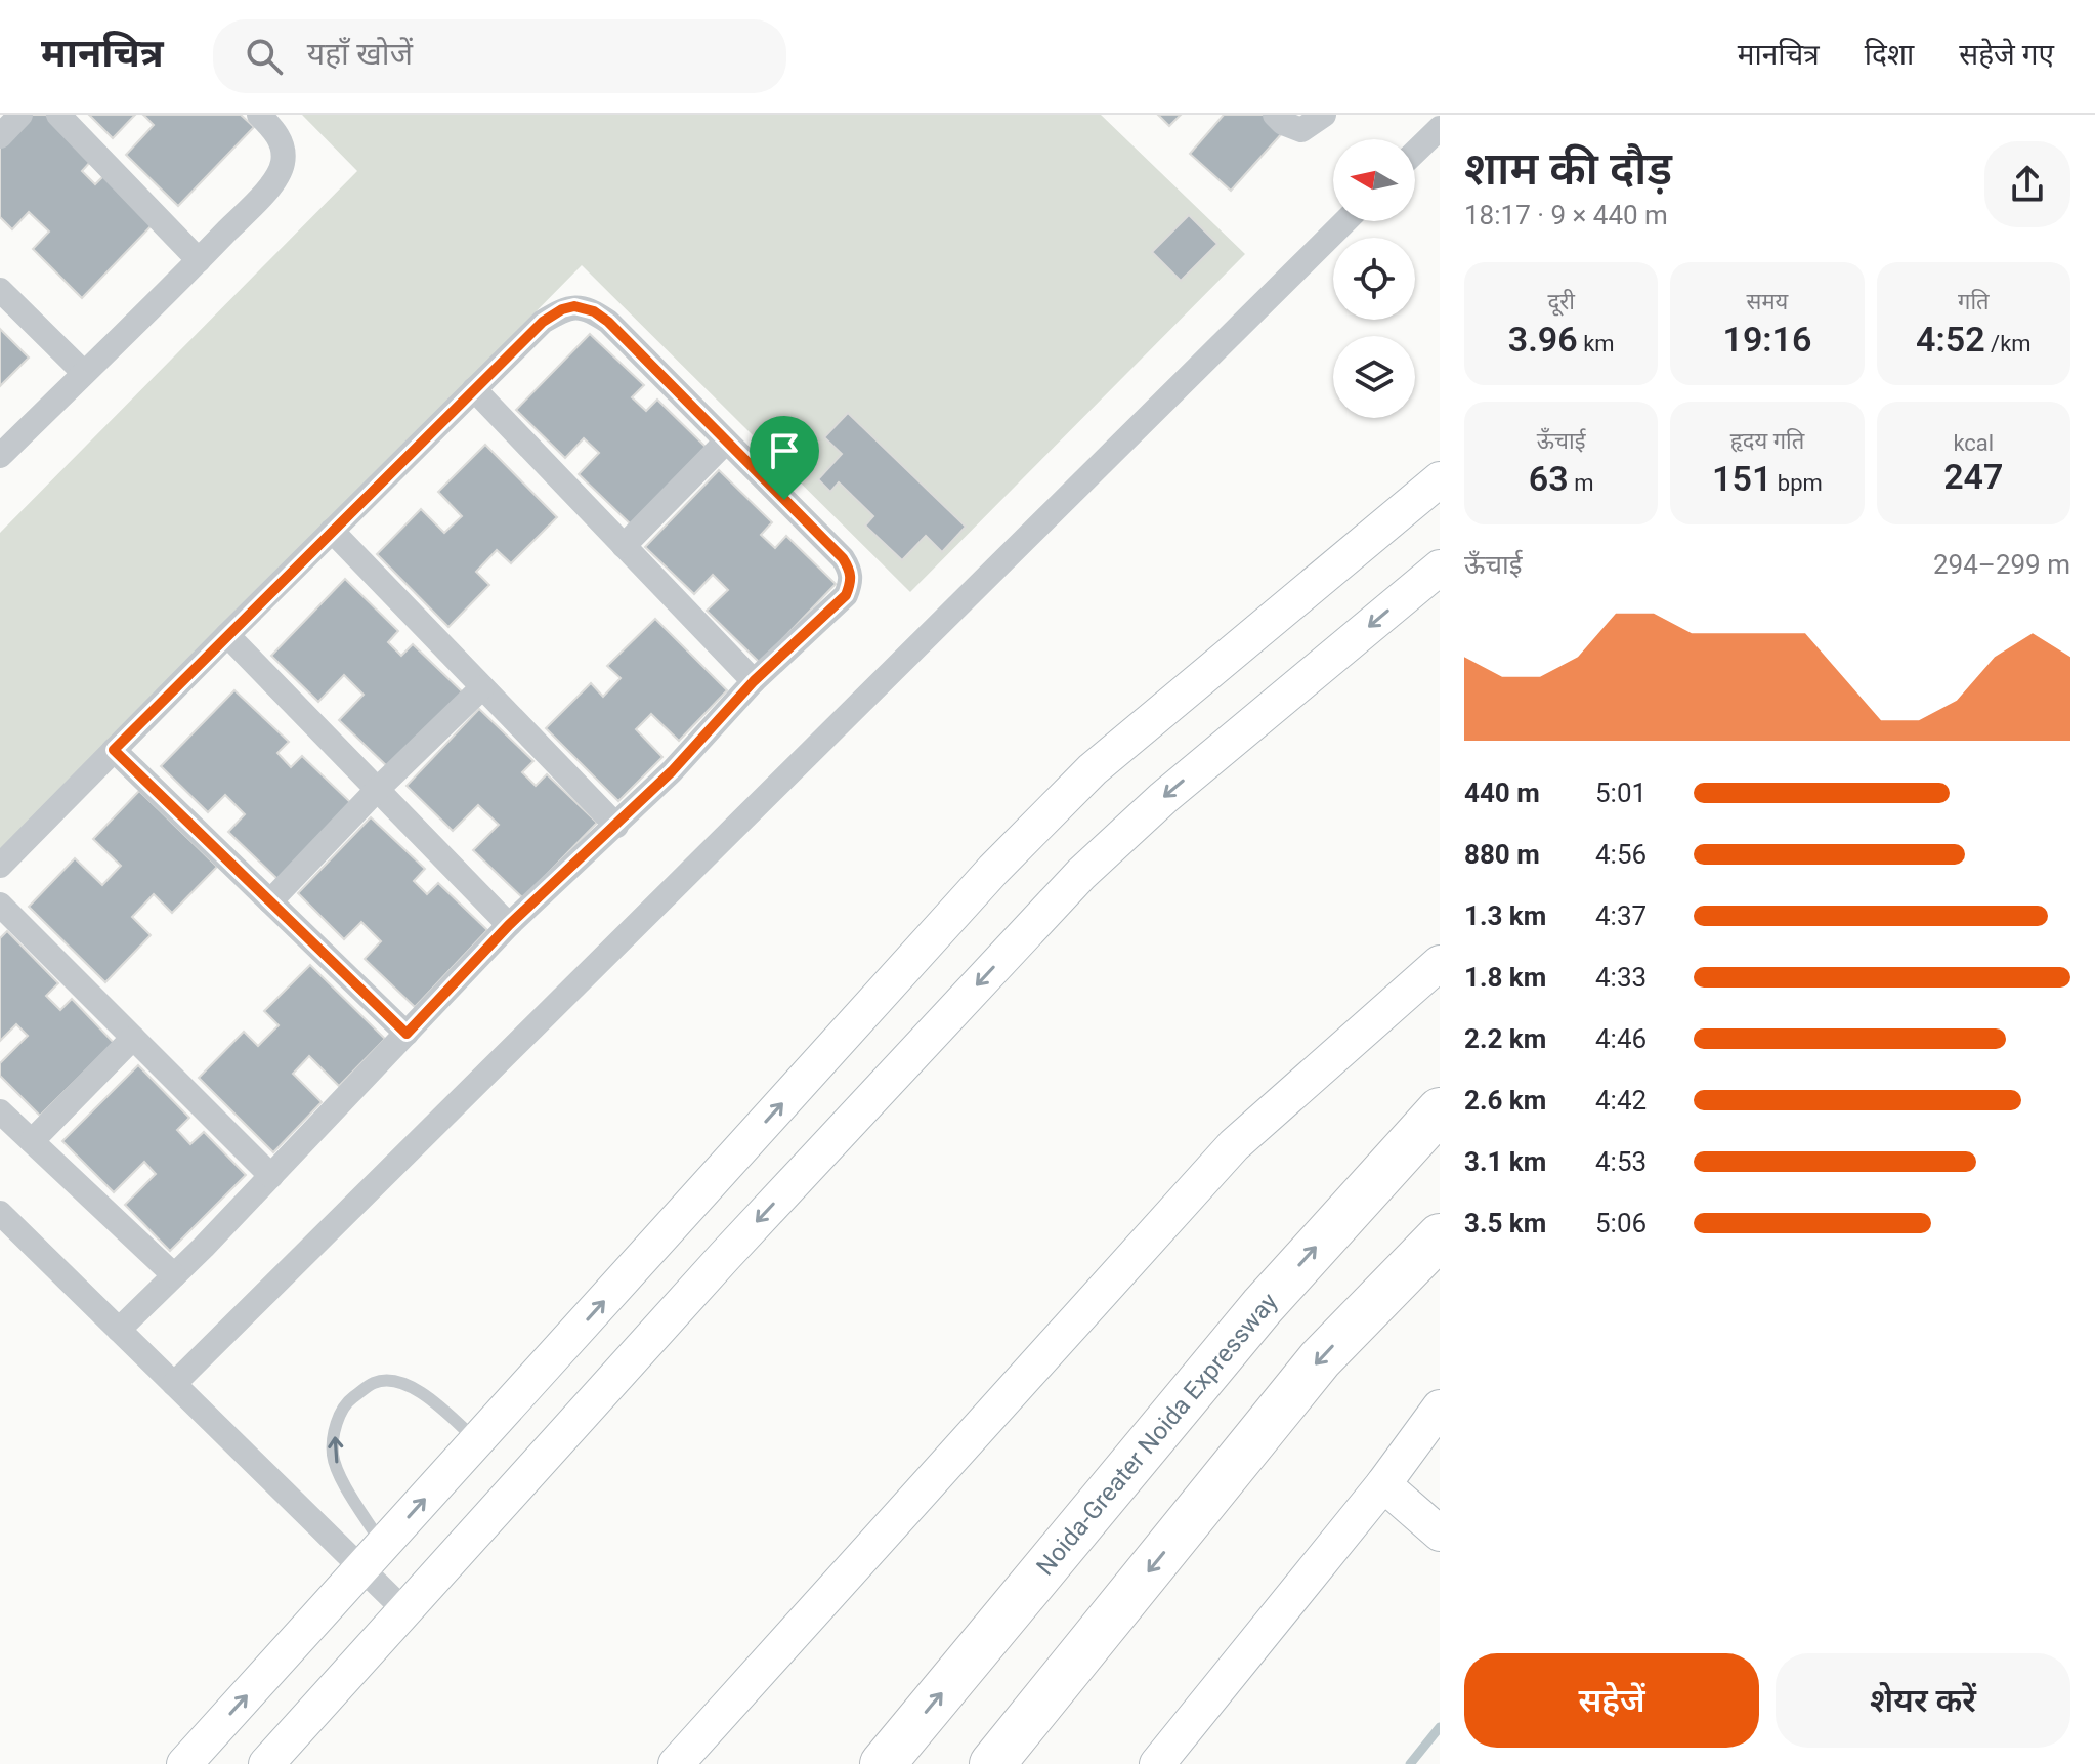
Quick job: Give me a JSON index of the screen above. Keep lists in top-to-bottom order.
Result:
{
  "streets": {
    "highway": ["Noida-Greater Noida Expressway"]
  },
  "north": "left",
  "page": {
    "header": "मानचित्र",
    "search": "यहाँ खोजें",
    "nav": ["मानचित्र", "दिशा", "सहेजे गए"],
    "heading": ["शाम की दौड़", "18:17 · 9 × 440 m"],
    "stats": [
      ["दूरी", "3.96 km"],
      ["समय", "19:16"],
      ["गति", "4:52 /km"],
      ["ऊँचाई", "63 m"],
      ["हृदय गति", "151 bpm"],
      ["kcal", "247"]
    ],
    "chart": ["ऊँचाई", "294–299 m"],
    "list": [
      {
        "name": "440 m",
        "note": "5:01"
      },
      {
        "name": "880 m",
        "note": "4:56"
      },
      {
        "name": "1.3 km",
        "note": "4:37"
      },
      {
        "name": "1.8 km",
        "note": "4:33"
      },
      {
        "name": "2.2 km",
        "note": "4:46"
      },
      {
        "name": "2.6 km",
        "note": "4:42"
      },
      {
        "name": "3.1 km",
        "note": "4:53"
      },
      {
        "name": "3.5 km",
        "note": "5:06"
      }
    ],
    "buttons": ["सहेजें", "शेयर करें"]
  }
}
